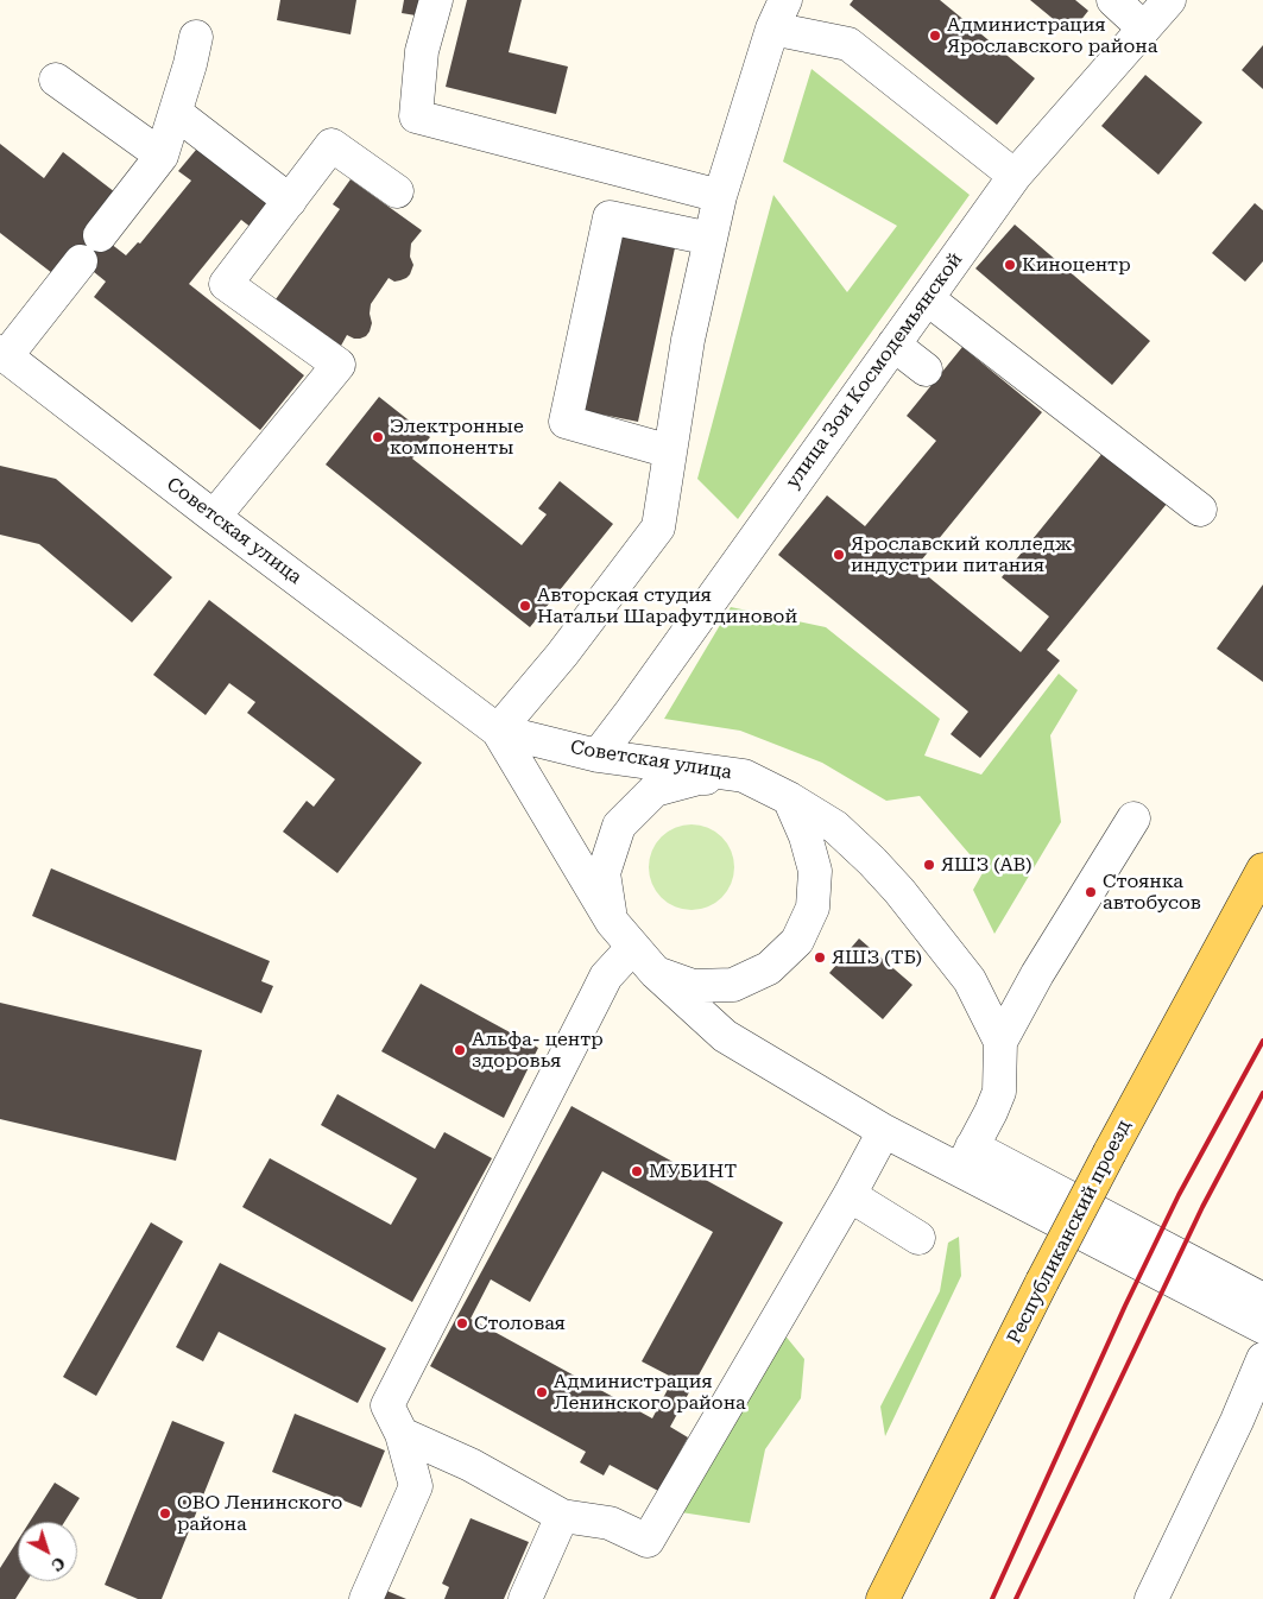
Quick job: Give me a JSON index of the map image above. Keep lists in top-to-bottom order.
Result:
{
  "streets": {
    "main road": ["Республиканский проезд"],
    "street": ["улица Зои Космодемьянской", "Советская улица"]
  },
  "crossings": [
    ["улица Зои Космодемьянской", "Советская улица"]
  ],
  "places": [
    "Администрация Ярославского района",
    "Киноцентр",
    "Электронные компоненты",
    "Ярославский колледж индустрии питания",
    "Авторская студия Натальи Шарафутдиновой",
    "ЯШЗ (АВ)",
    "Стоянка автобусов",
    "ЯШЗ (ТБ)",
    "Альфа- центр здоровья",
    "МУБИНТ",
    "Столовая",
    "Администрация Ленинского района",
    "ОВО Ленинского района"
  ],
  "north": "bottom right"
}
